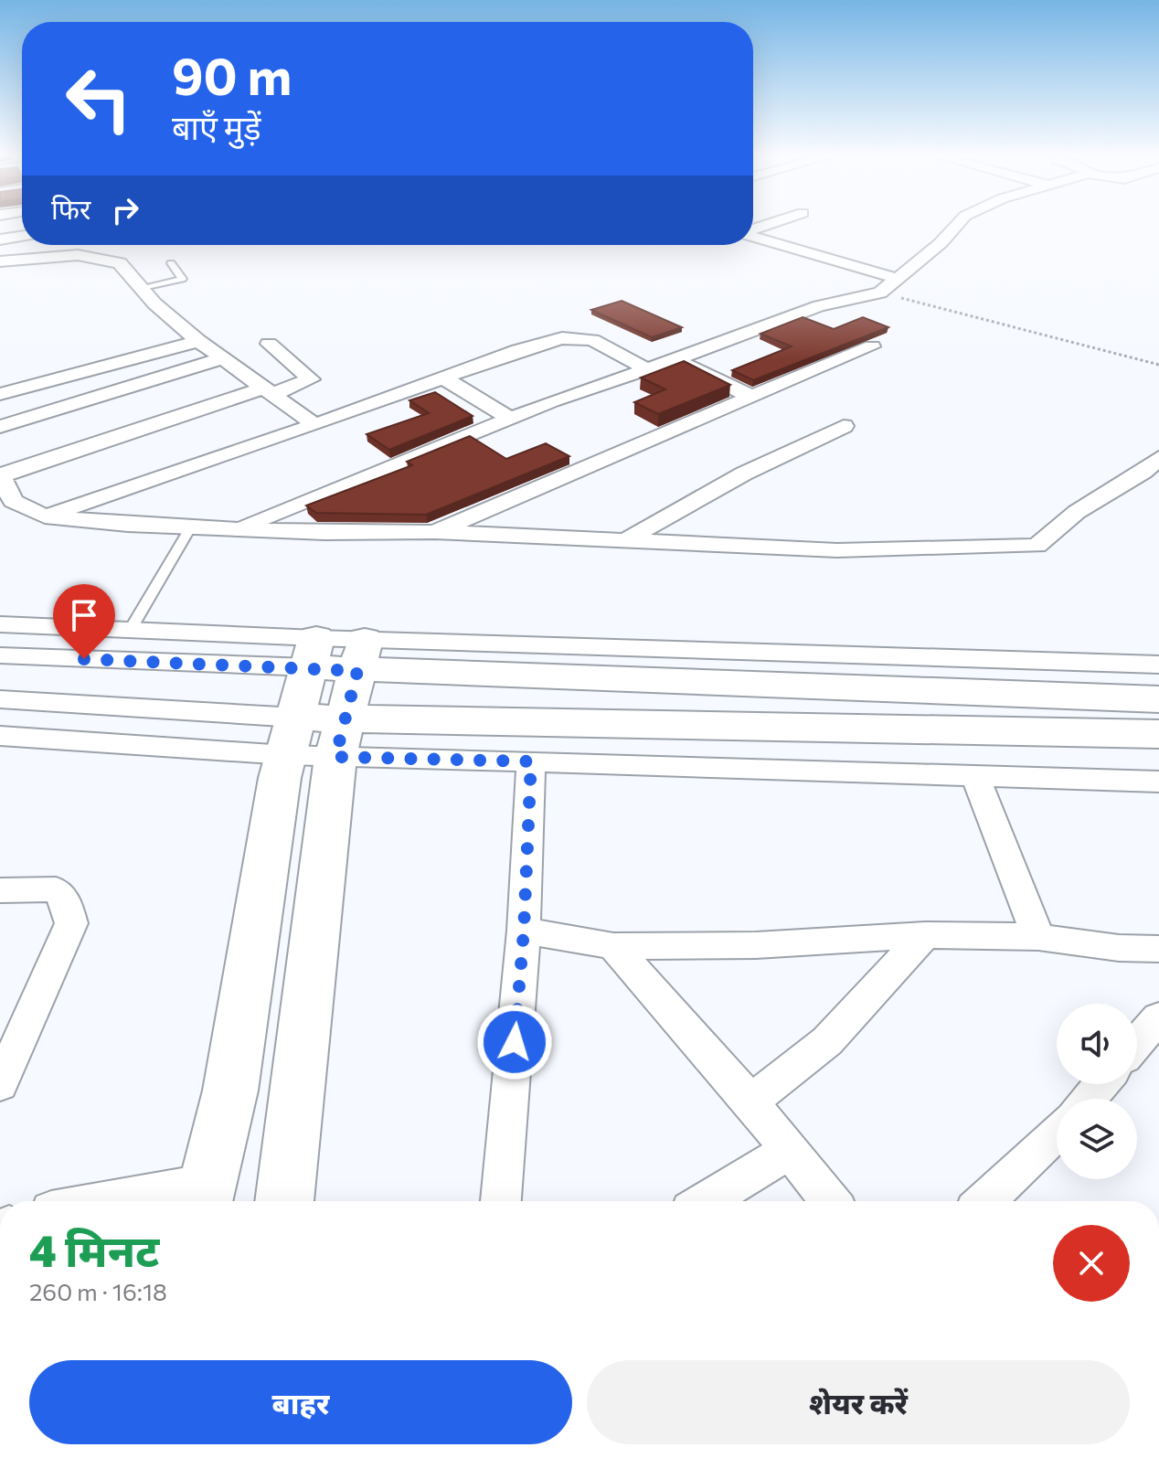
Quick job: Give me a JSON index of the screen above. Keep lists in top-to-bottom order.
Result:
{
  "page": {
    "turn": ["90 m", "बाएँ मुड़ें"],
    "then": "फिर",
    "heading": ["4 मिनट", "260 m · 16:18"],
    "buttons": ["बाहर", "शेयर करें"]
  }
}
